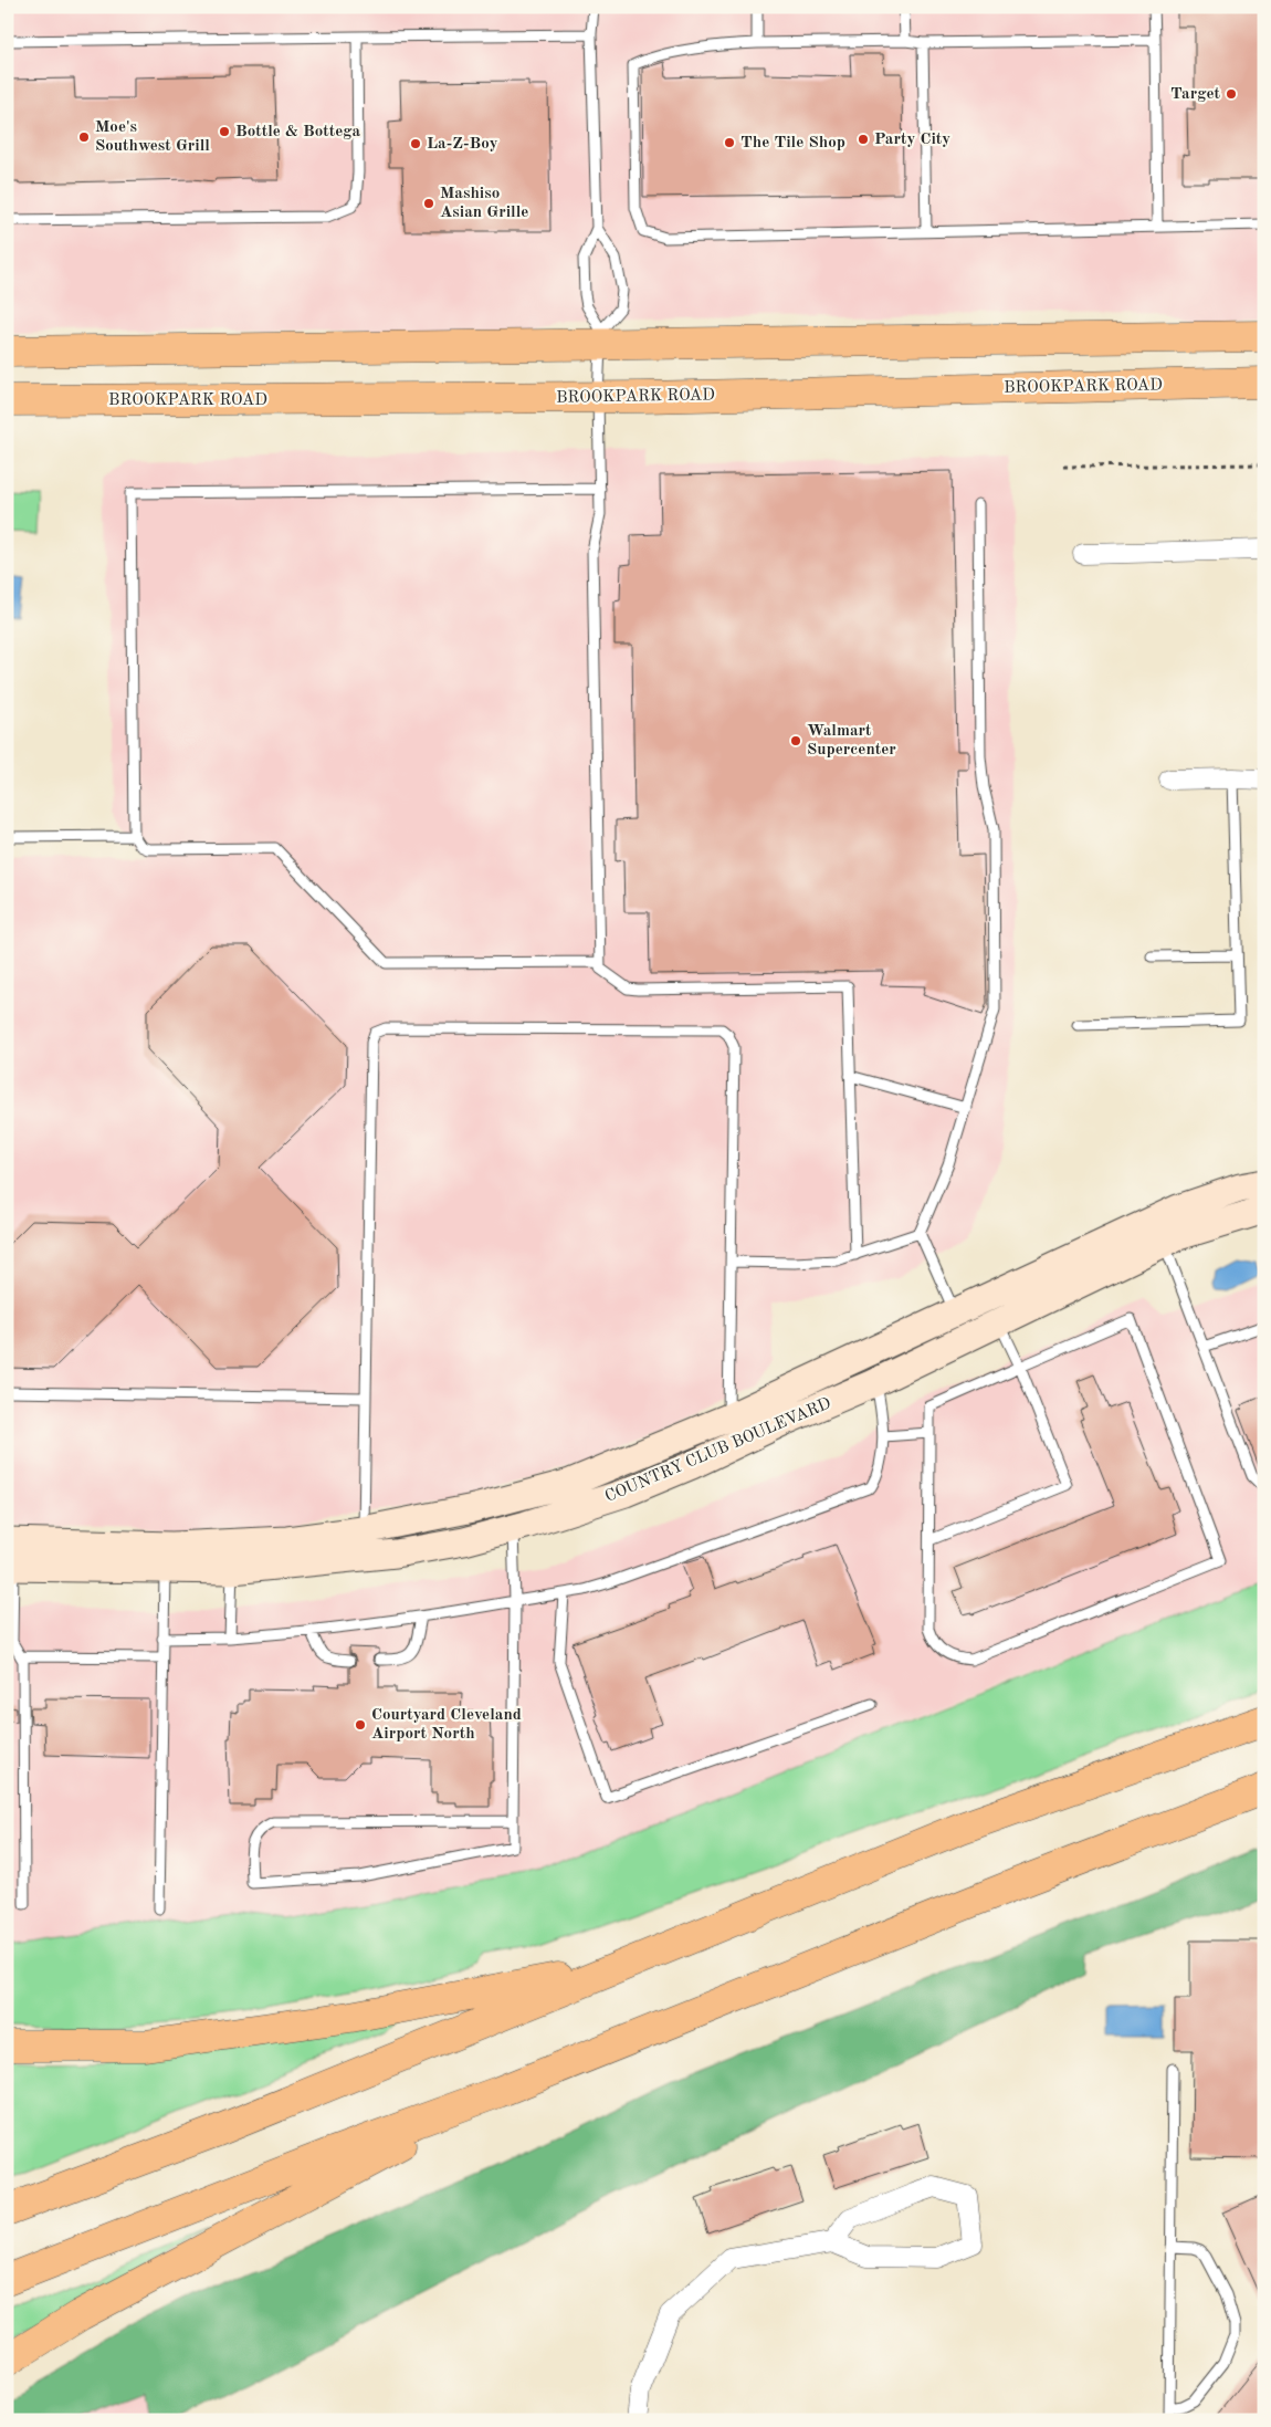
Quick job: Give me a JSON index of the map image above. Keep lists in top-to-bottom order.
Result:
{
  "streets": {
    "main road": ["BROOKPARK ROAD"],
    "street": ["COUNTRY CLUB BOULEVARD"]
  },
  "places": [
    "Target",
    "Bottle & Bottega",
    "Moe's Southwest Grill",
    "Party City",
    "The Tile Shop",
    "La-Z-Boy",
    "Mashiso Asian Grille",
    "Walmart Supercenter",
    "Courtyard Cleveland Airport North"
  ]
}
